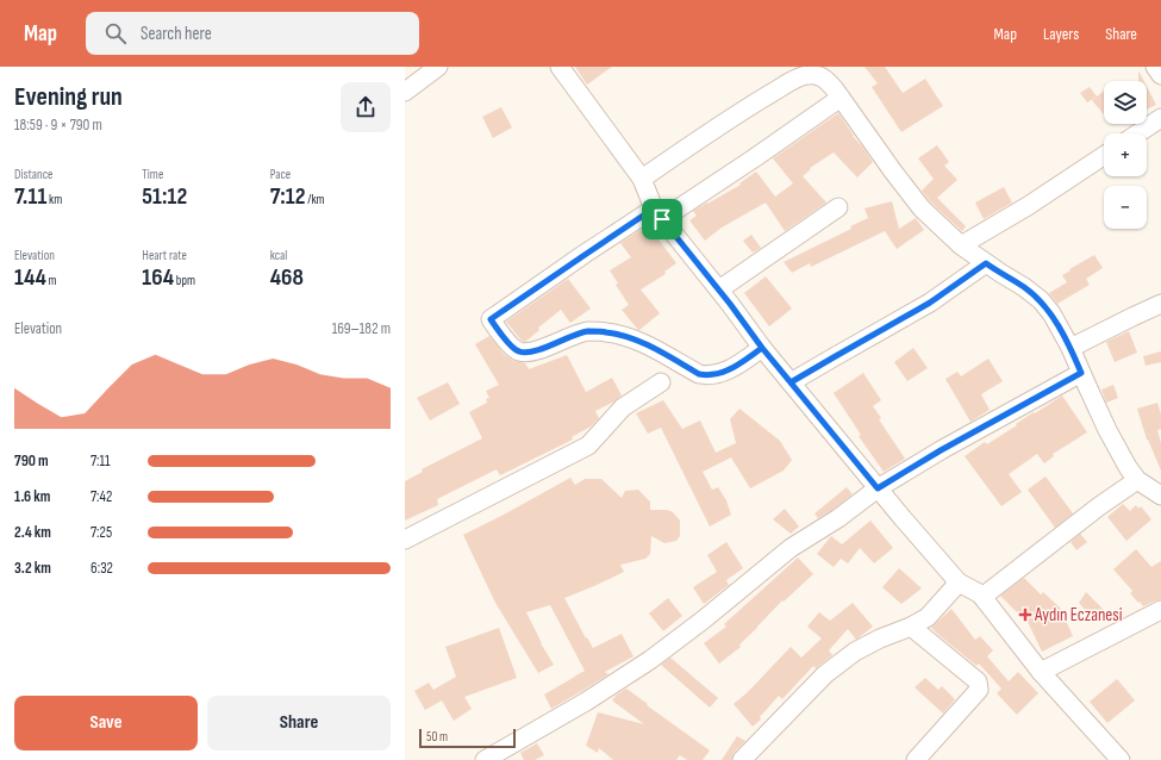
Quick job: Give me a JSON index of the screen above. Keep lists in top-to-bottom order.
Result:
{
  "places": {
    "health": ["Aydın Eczanesi"]
  },
  "scale_bar": "50 m",
  "page": {
    "header": "Map",
    "search": "Search here",
    "nav": ["Map", "Layers", "Share"],
    "heading": ["Evening run", "18:59 · 9 × 790 m"],
    "map_buttons": ["+", "−"],
    "stats": [
      ["Distance", "7.11 km"],
      ["Time", "51:12"],
      ["Pace", "7:12 /km"],
      ["Elevation", "144 m"],
      ["Heart rate", "164 bpm"],
      ["kcal", "468"]
    ],
    "chart": ["Elevation", "169–182 m"],
    "list": [
      {
        "name": "790 m",
        "note": "7:11"
      },
      {
        "name": "1.6 km",
        "note": "7:42"
      },
      {
        "name": "2.4 km",
        "note": "7:25"
      },
      {
        "name": "3.2 km",
        "note": "6:32"
      }
    ],
    "buttons": ["Save", "Share"],
    "scale": "50 m"
  }
}
